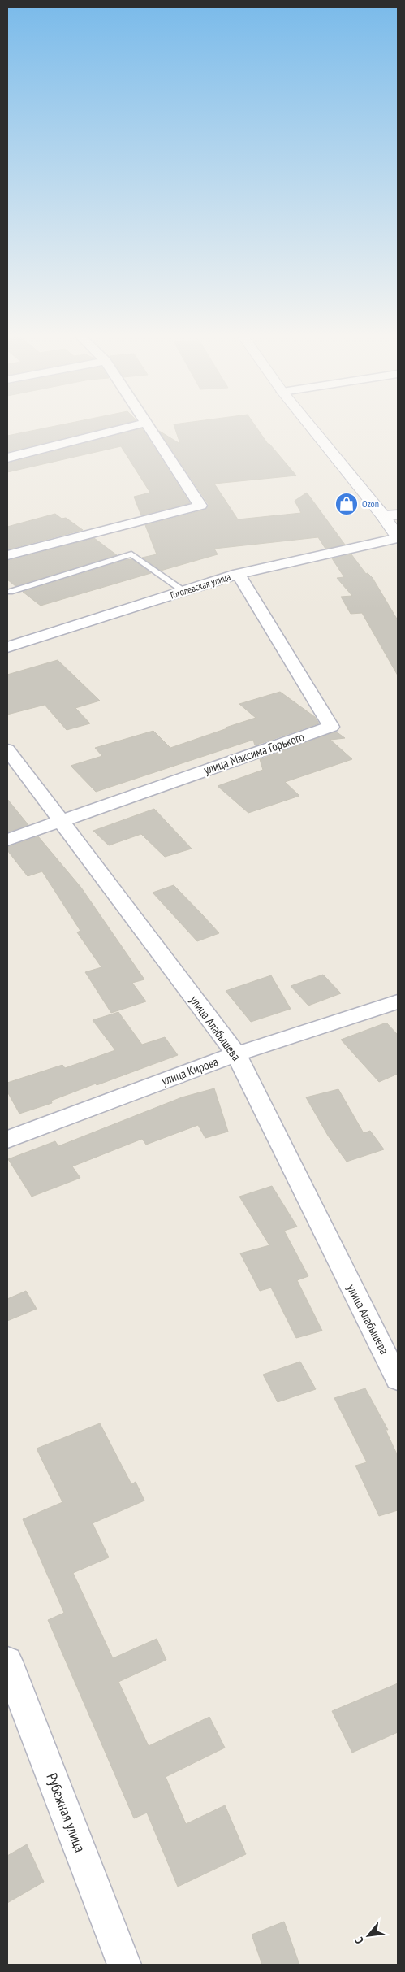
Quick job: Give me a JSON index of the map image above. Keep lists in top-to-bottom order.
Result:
{
  "streets": {
    "street": [
      "Гоголевская улица",
      "улица Максима Горького",
      "улица Алабышева",
      "улица Кирова",
      "Рубежная улица"
    ]
  },
  "crossings": [
    ["Гоголевская улица", "улица Максима Горького"],
    ["улица Максима Горького", "улица Алабышева"],
    ["улица Алабышева", "улица Кирова"]
  ],
  "places": {
    "shop": ["Ozon"]
  },
  "north": "bottom left"
}
